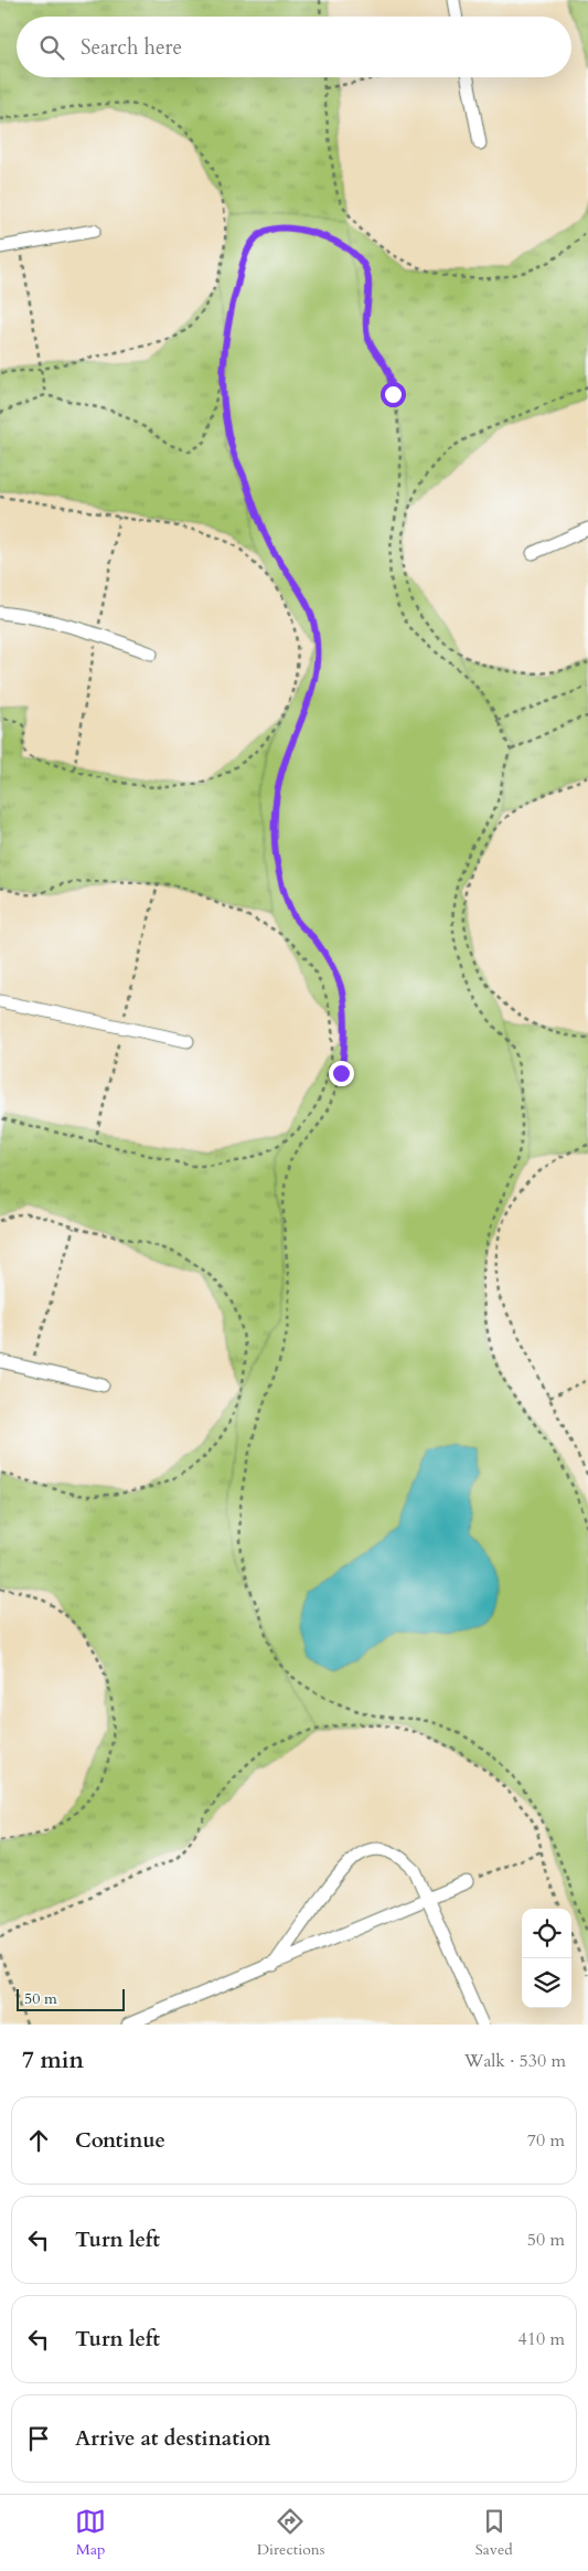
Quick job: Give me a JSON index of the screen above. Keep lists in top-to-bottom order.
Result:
{
  "scale_bar": "50 m",
  "page": {
    "search": "Search here",
    "scale": "50 m",
    "heading": ["7 min", "Walk · 530 m"],
    "list": [
      ["Continue", "70 m"],
      ["Turn left", "50 m"],
      ["Turn left", "410 m"],
      "Arrive at destination"
    ],
    "nav": ["Map", "Directions", "Saved"]
  }
}
